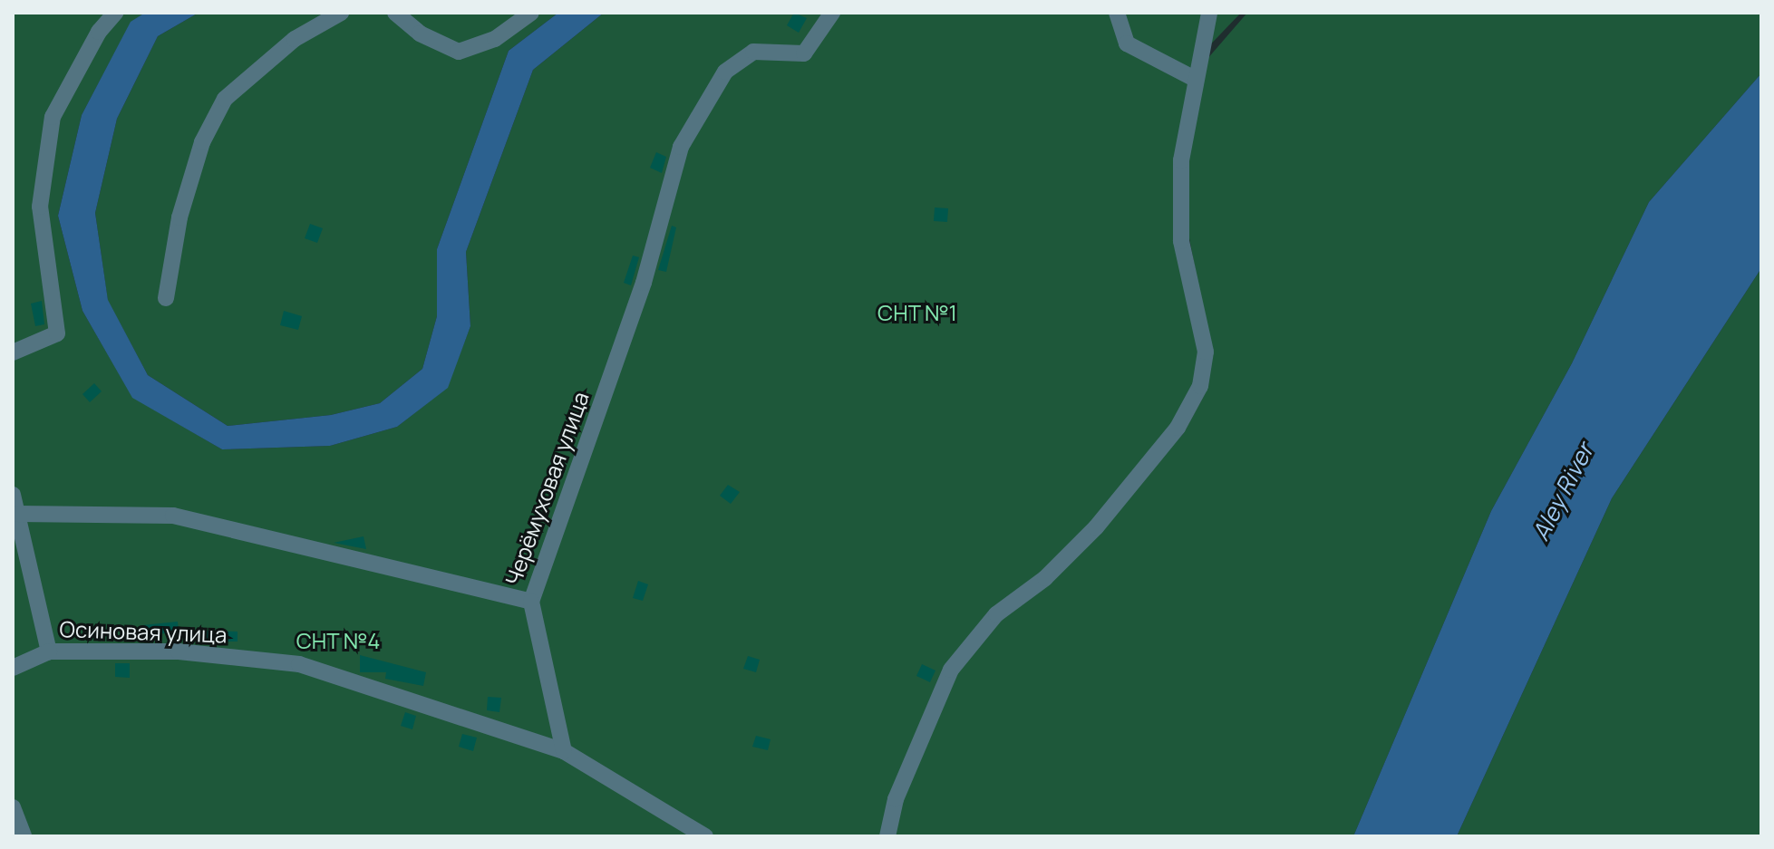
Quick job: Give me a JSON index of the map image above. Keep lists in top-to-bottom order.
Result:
{
  "streets": {
    "street": ["Черёмуховая улица", "Осиновая улица"]
  },
  "crossings": [
    ["Черёмуховая улица", "Осиновая улица"]
  ],
  "water": ["Aley River"],
  "parks": ["СНТ №1", "СНТ №4"]
}
